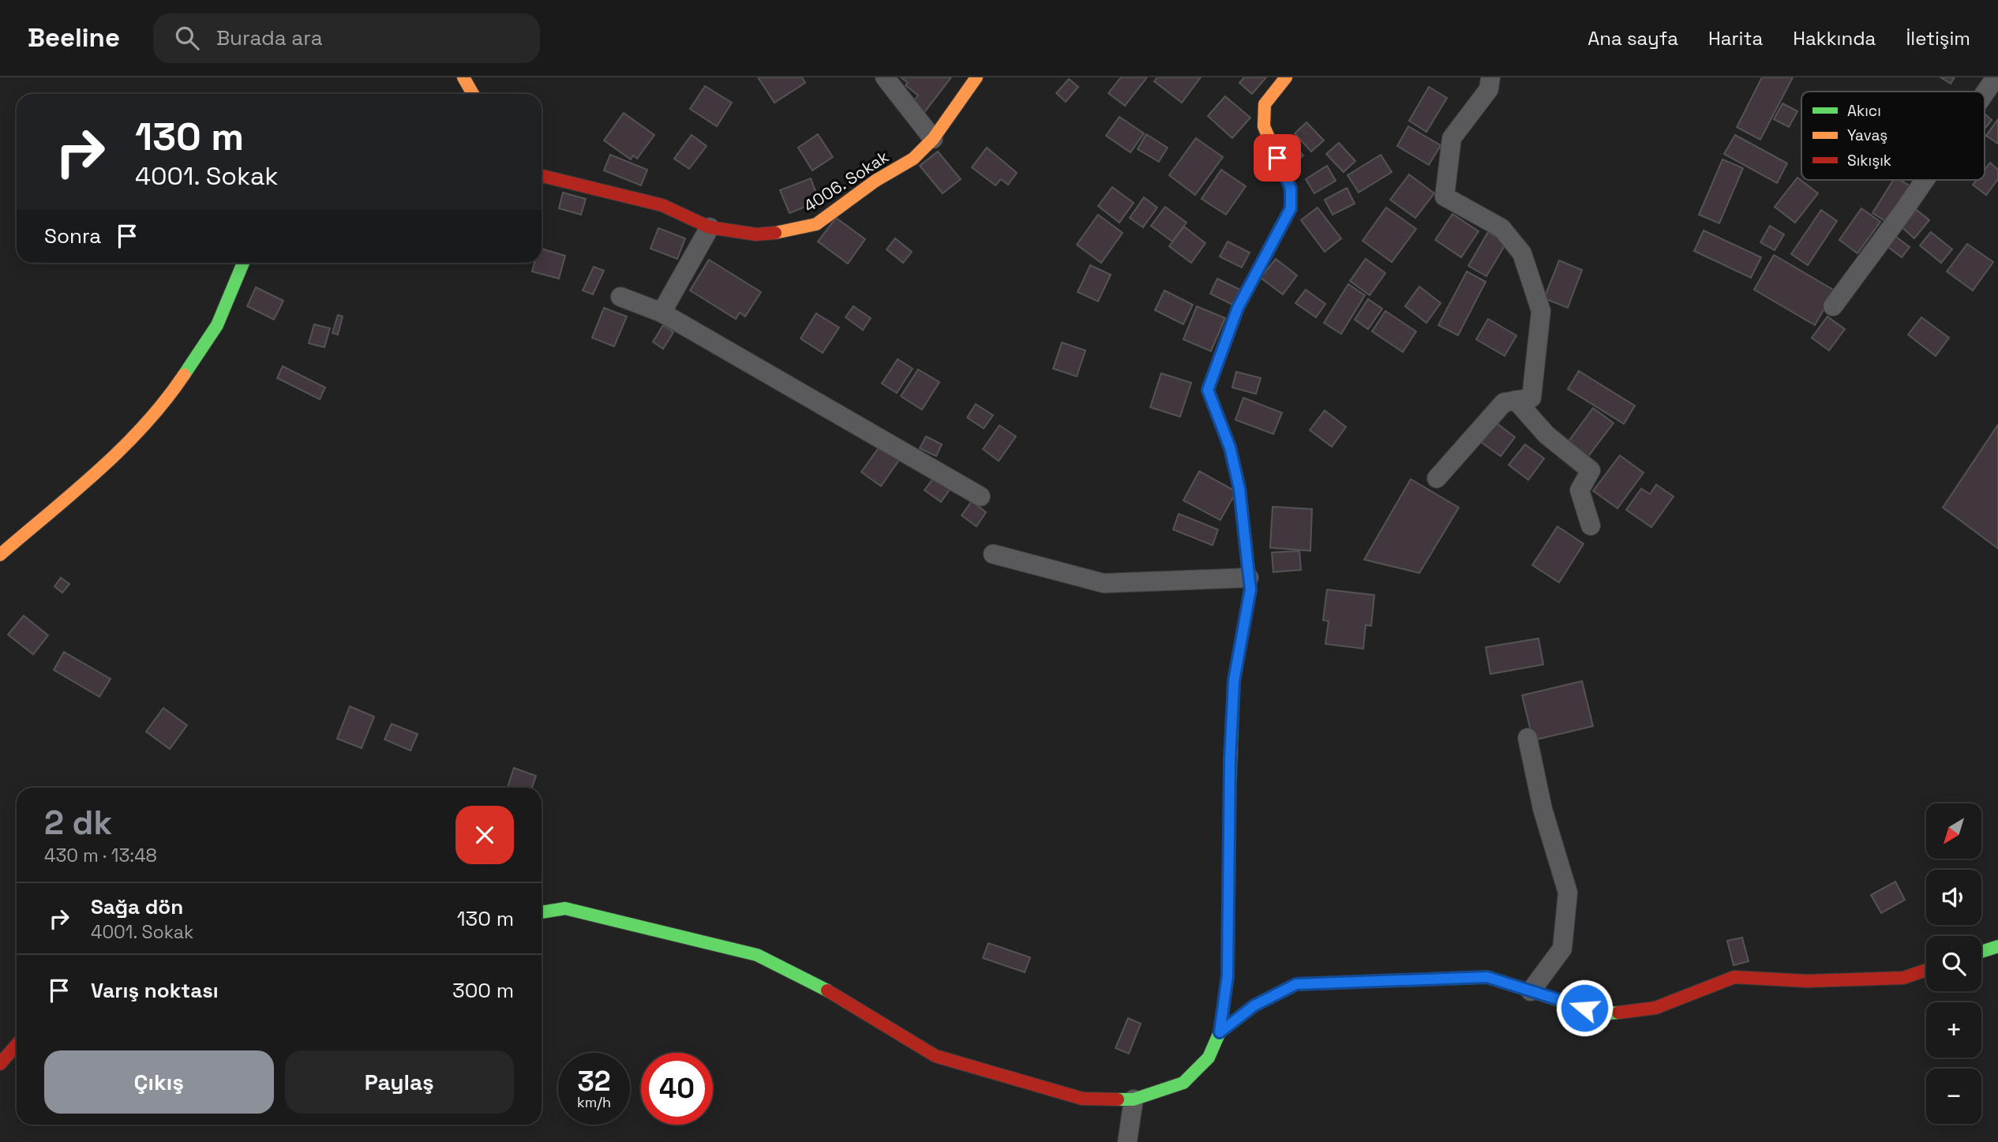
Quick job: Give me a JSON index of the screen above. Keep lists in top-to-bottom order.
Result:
{
  "streets": {
    "street": ["4006. Sokak"]
  },
  "legend": ["Akıcı", "Yavaş", "Sıkışık"],
  "north": "bottom left",
  "page": {
    "header": "Beeline",
    "search": "Burada ara",
    "nav": [
      "Ana sayfa",
      "Harita",
      "Hakkında",
      "İletişim"
    ],
    "turn": ["130 m", "4001. Sokak"],
    "then": "Sonra",
    "heading": ["2 dk", "430 m · 13:48"],
    "map_buttons": ["+", "−"],
    "list": [
      {
        "name": "Sağa dön",
        "note": "4001. Sokak",
        "value": "130 m"
      },
      {
        "name": "Varış noktası",
        "value": "300 m"
      }
    ],
    "buttons": ["Çıkış", "Paylaş"],
    "speed": "32 km/h",
    "limit": "40"
  }
}
